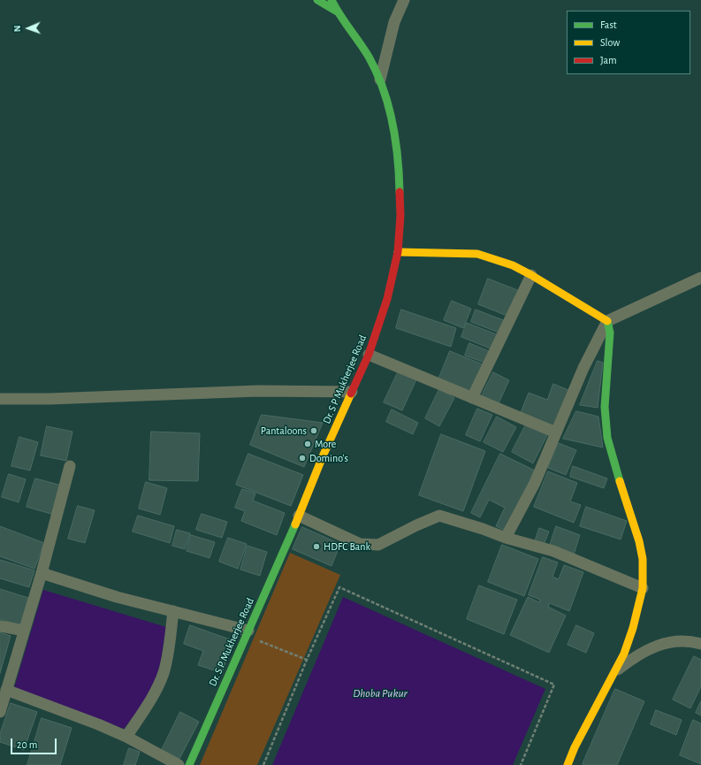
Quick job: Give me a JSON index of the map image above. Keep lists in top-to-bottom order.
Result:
{
  "streets": {
    "street": ["Dr. S P Mukherjee Road"]
  },
  "water": ["Dhoba Pukur"],
  "places": [
    "Pantaloons",
    "More",
    "Domino's",
    "HDFC Bank"
  ],
  "legend": ["Fast", "Slow", "Jam"],
  "scale_bar": "20 m",
  "north": "left"
}
